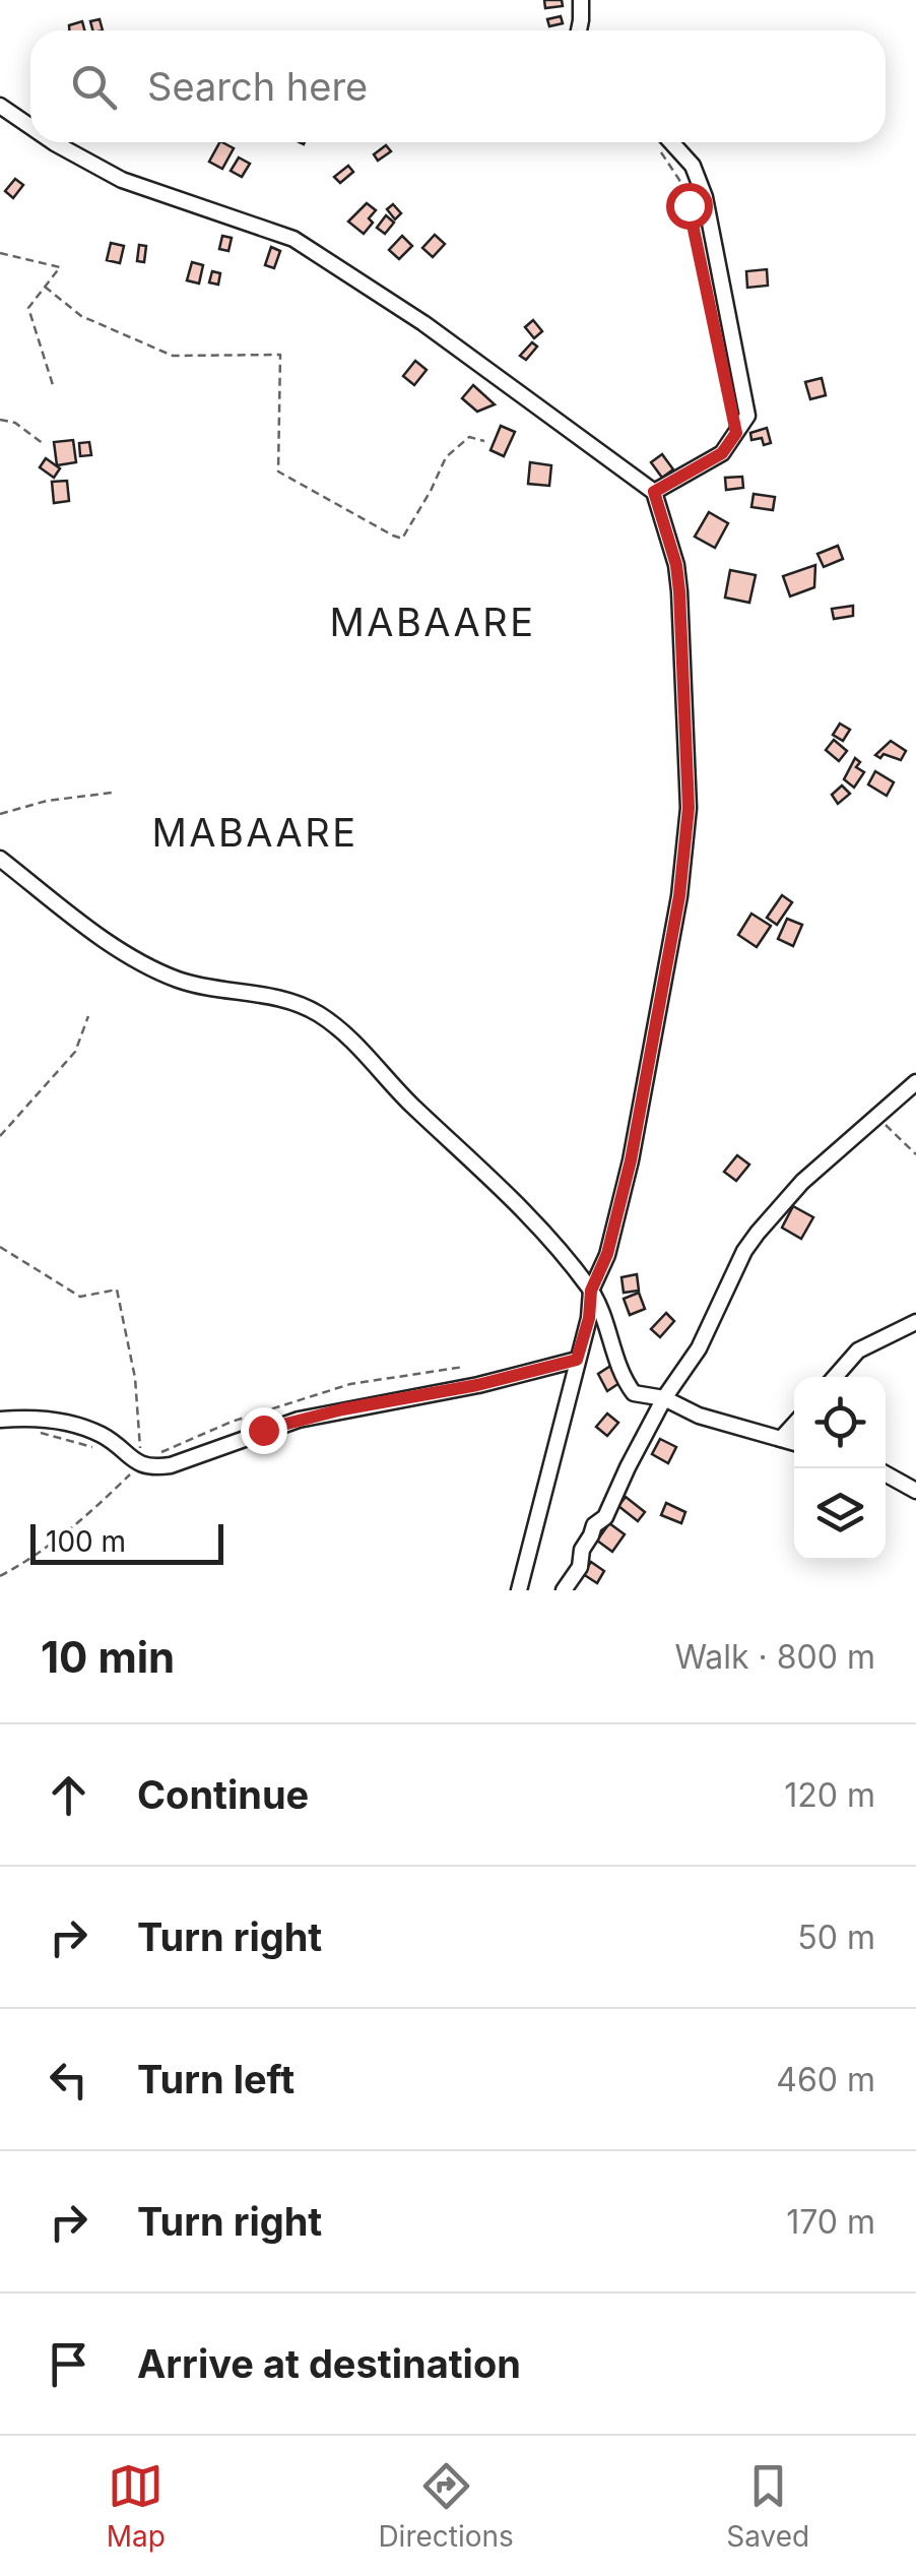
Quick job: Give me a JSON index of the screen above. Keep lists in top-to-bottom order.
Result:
{
  "districts": ["MABAARE", "MABAARE"],
  "scale_bar": "100 m",
  "page": {
    "search": "Search here",
    "scale": "100 m",
    "heading": ["10 min", "Walk · 800 m"],
    "list": [
      ["Continue", "120 m"],
      ["Turn right", "50 m"],
      ["Turn left", "460 m"],
      ["Turn right", "170 m"],
      "Arrive at destination"
    ],
    "nav": ["Map", "Directions", "Saved"]
  }
}
